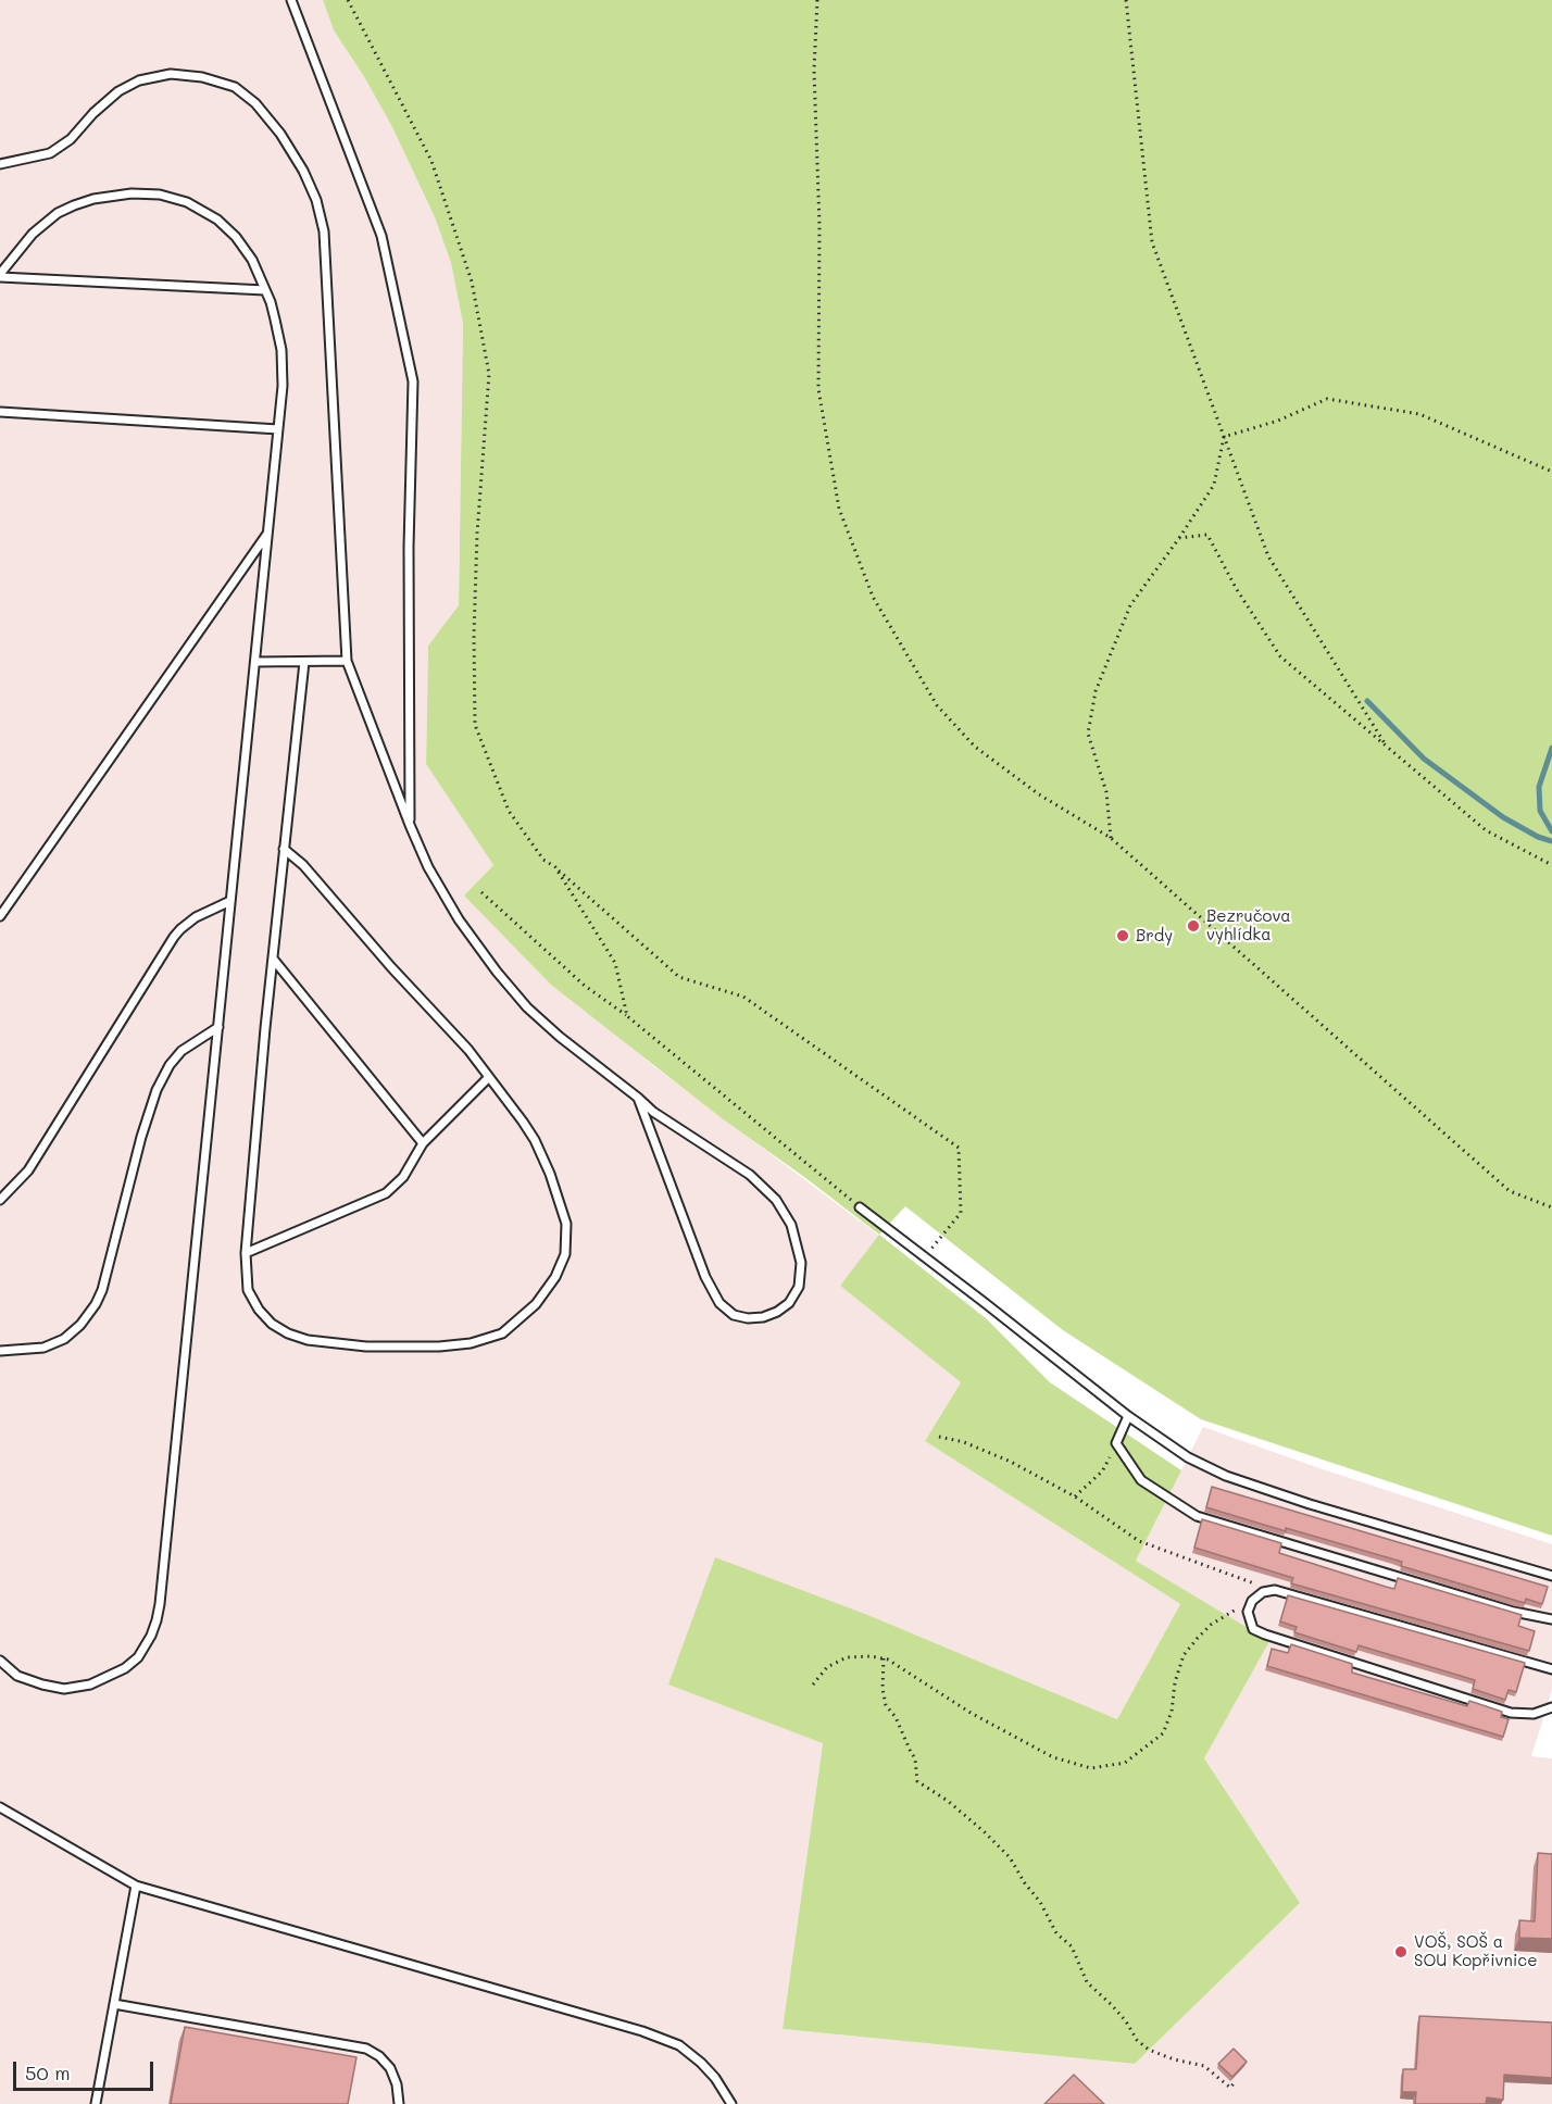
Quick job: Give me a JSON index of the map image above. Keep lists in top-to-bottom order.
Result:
{
  "places": ["Bezručova vyhlídka", "Brdy", "VOŠ, SOŠ a SOU Kopřivnice"],
  "scale_bar": "50 m"
}
